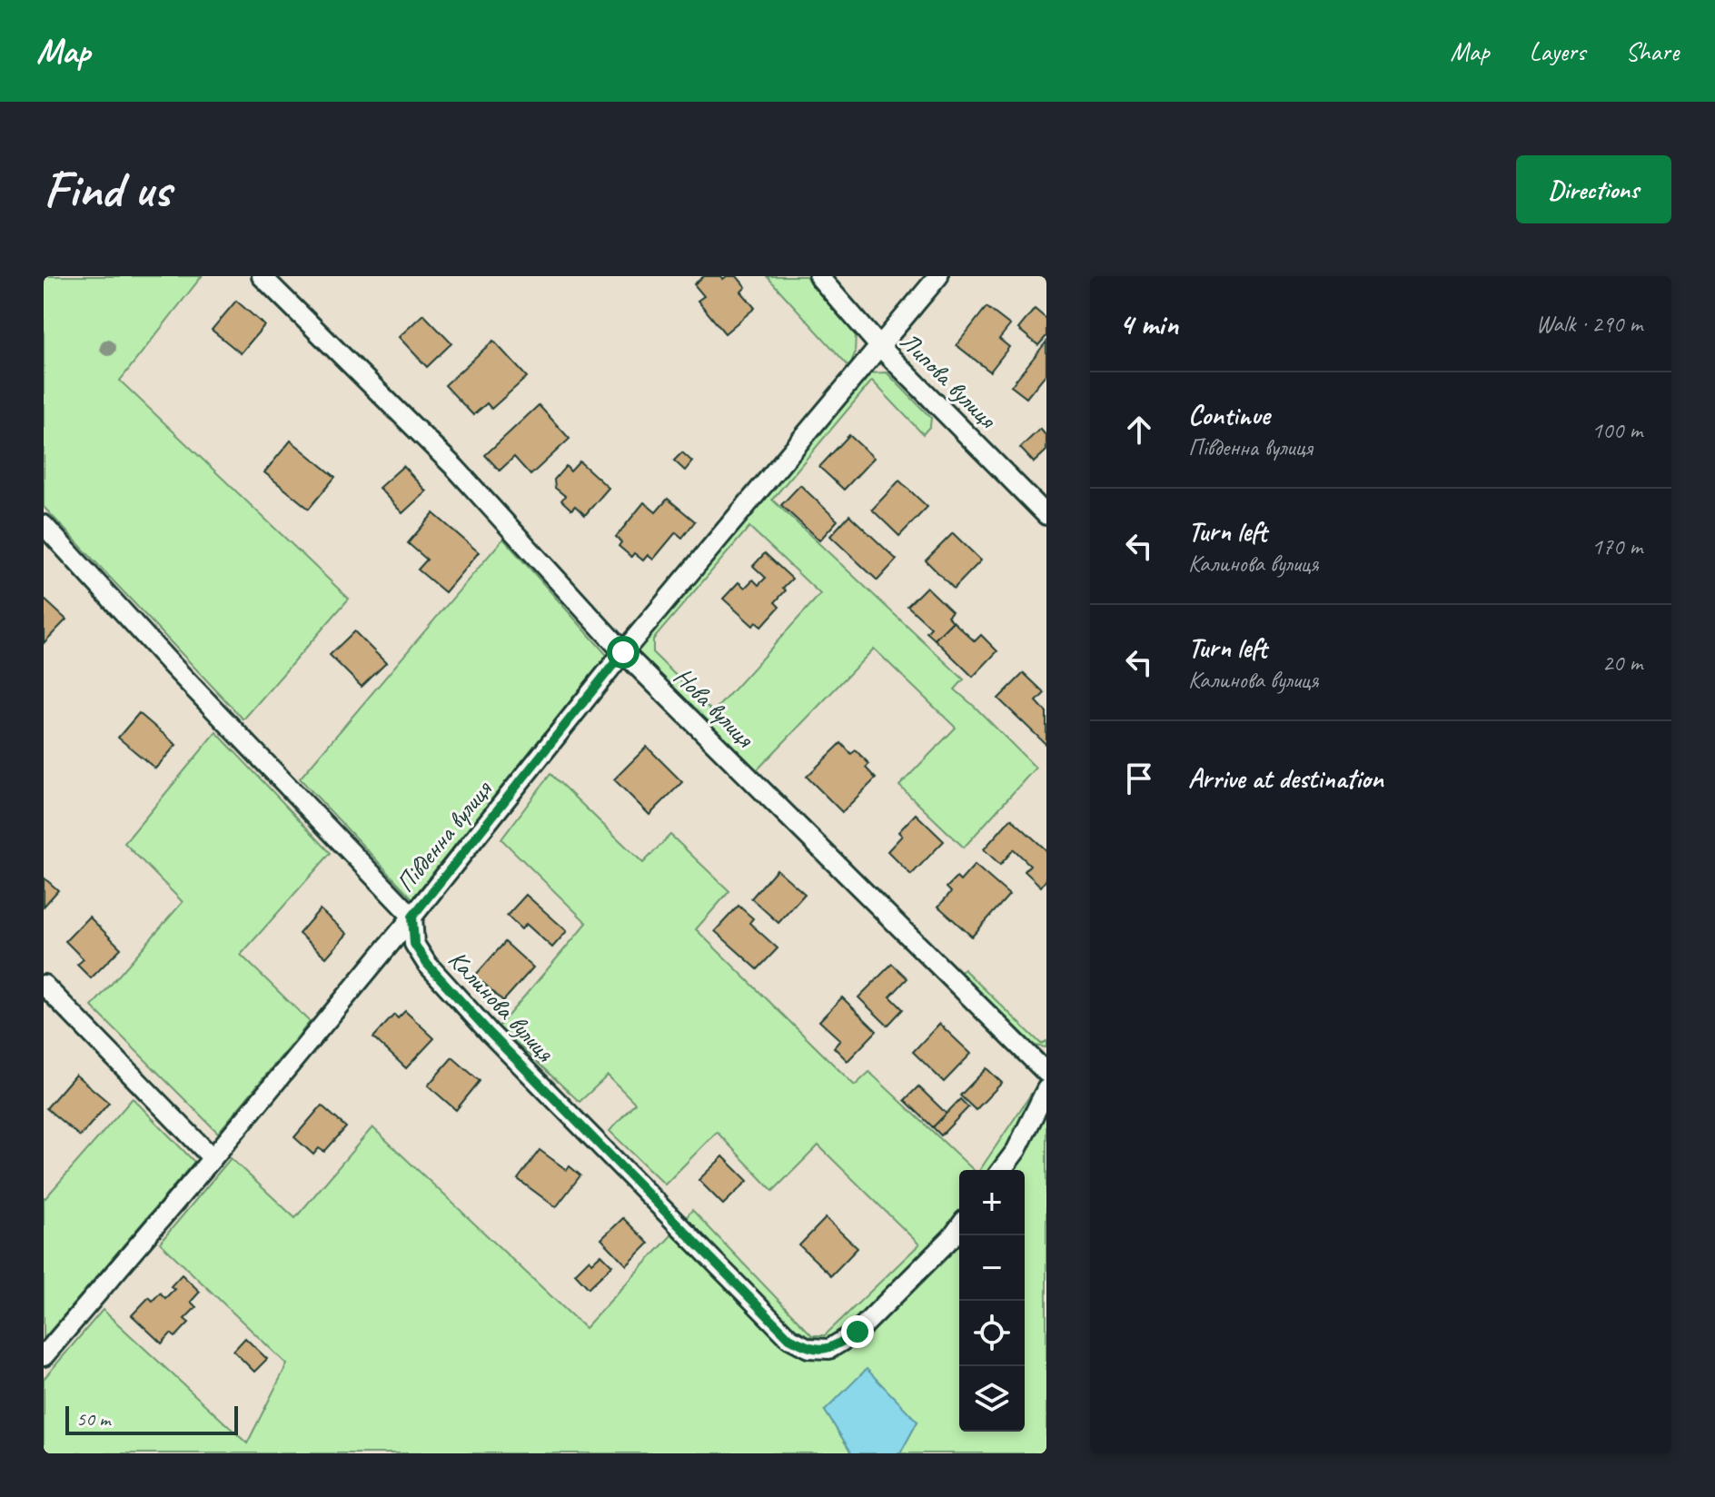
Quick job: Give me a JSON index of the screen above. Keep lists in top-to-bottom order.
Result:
{
  "streets": {
    "street": [
      "Липова вулиця",
      "Нова вулиця",
      "Південна вулиця",
      "Калинова вулиця"
    ]
  },
  "crossings": [
    ["Липова вулиця", "Південна вулиця"],
    ["Нова вулиця", "Південна вулиця"],
    ["Південна вулиця", "Калинова вулиця"]
  ],
  "scale_bar": "50 m",
  "page": {
    "header": "Map",
    "nav": ["Map", "Layers", "Share"],
    "buttons": "Directions",
    "title": "Find us",
    "heading": ["4 min", "Walk · 290 m"],
    "list": [
      ["Continue", "Південна вулиця", "100 m"],
      ["Turn left", "Калинова вулиця", "170 m"],
      ["Turn left", "Калинова вулиця", "20 m"],
      "Arrive at destination"
    ],
    "map_buttons": ["+", "−"],
    "scale": "50 m"
  }
}
